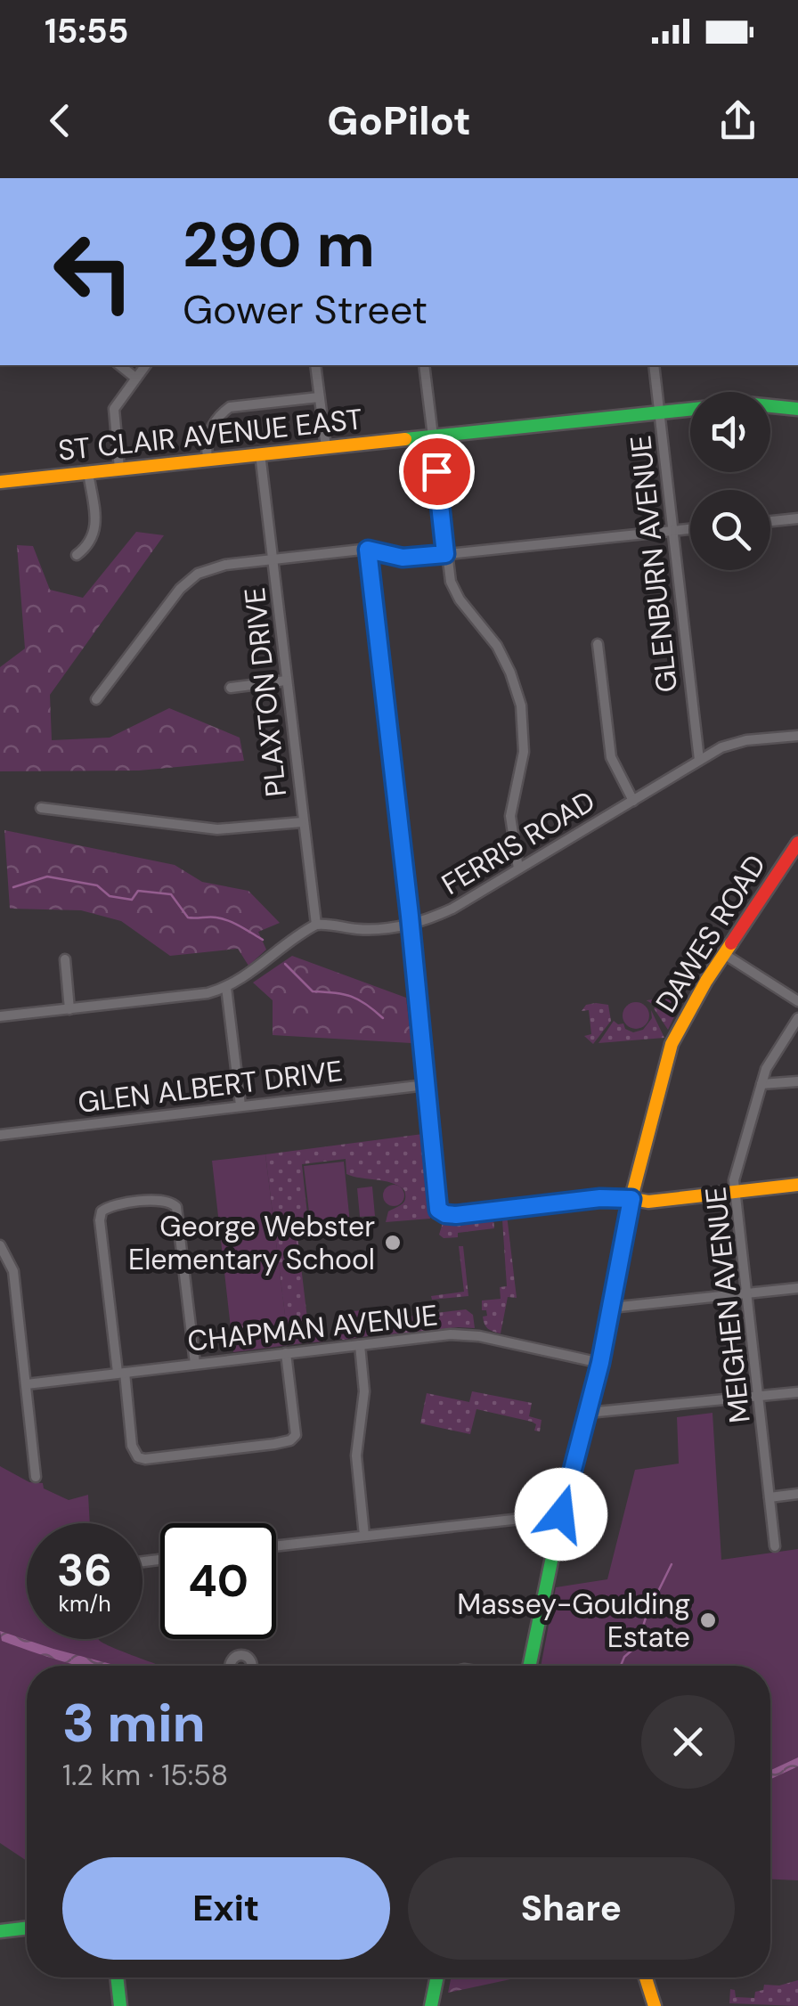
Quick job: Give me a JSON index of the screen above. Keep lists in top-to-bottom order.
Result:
{
  "streets": {
    "street": [
      "ST CLAIR AVENUE EAST",
      "GLENBURN AVENUE",
      "PLAXTON DRIVE",
      "FERRIS ROAD",
      "DAWES ROAD",
      "GLEN ALBERT DRIVE",
      "MEIGHEN AVENUE",
      "CHAPMAN AVENUE"
    ]
  },
  "crossings": [
    ["ST CLAIR AVENUE EAST", "GLENBURN AVENUE"],
    ["ST CLAIR AVENUE EAST", "PLAXTON DRIVE"],
    ["GLENBURN AVENUE", "FERRIS ROAD"],
    ["PLAXTON DRIVE", "FERRIS ROAD"],
    ["DAWES ROAD", "CHAPMAN AVENUE"]
  ],
  "places": ["George Webster Elementary School", "Massey-Goulding Estate"],
  "page": {
    "status": "15:55",
    "header": "GoPilot",
    "turn": ["290 m", "Gower Street"],
    "speed": "36 km/h",
    "limit": "40",
    "heading": ["3 min", "1.2 km · 15:58"],
    "buttons": ["Exit", "Share"]
  }
}
